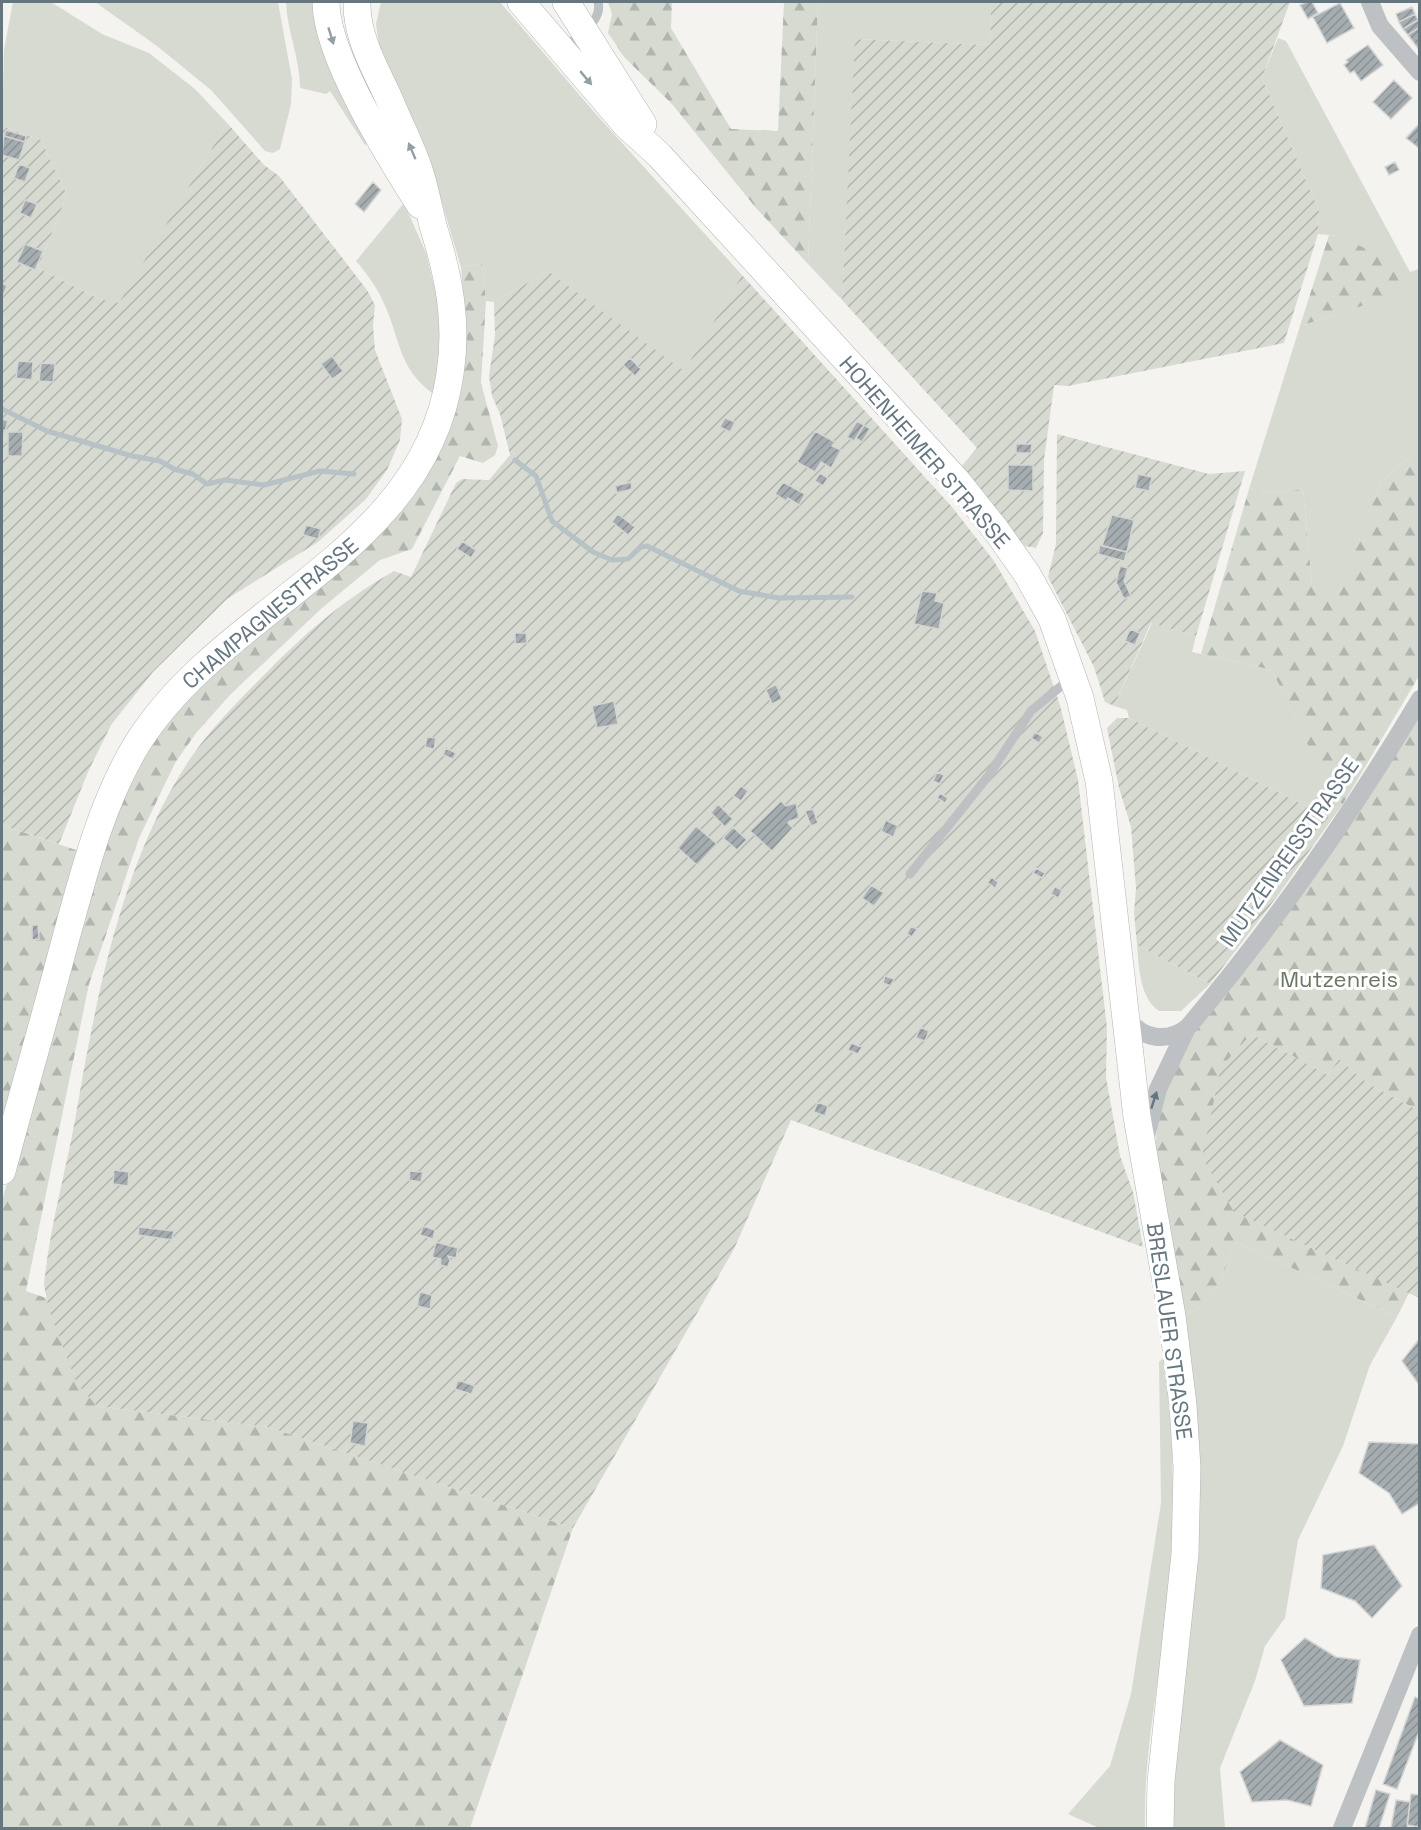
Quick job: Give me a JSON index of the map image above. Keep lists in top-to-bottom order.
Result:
{
  "streets": {
    "main road": ["HOHENHEIMER STRASSE", "CHAMPAGNESTRASSE", "BRESLAUER STRASSE"],
    "street": ["MUTZENREISSTRASSE"]
  },
  "crossings": [
    ["HOHENHEIMER STRASSE", "MUTZENREISSTRASSE"],
    ["HOHENHEIMER STRASSE", "BRESLAUER STRASSE"],
    ["MUTZENREISSTRASSE", "BRESLAUER STRASSE"]
  ],
  "parks": ["Mutzenreis"]
}
